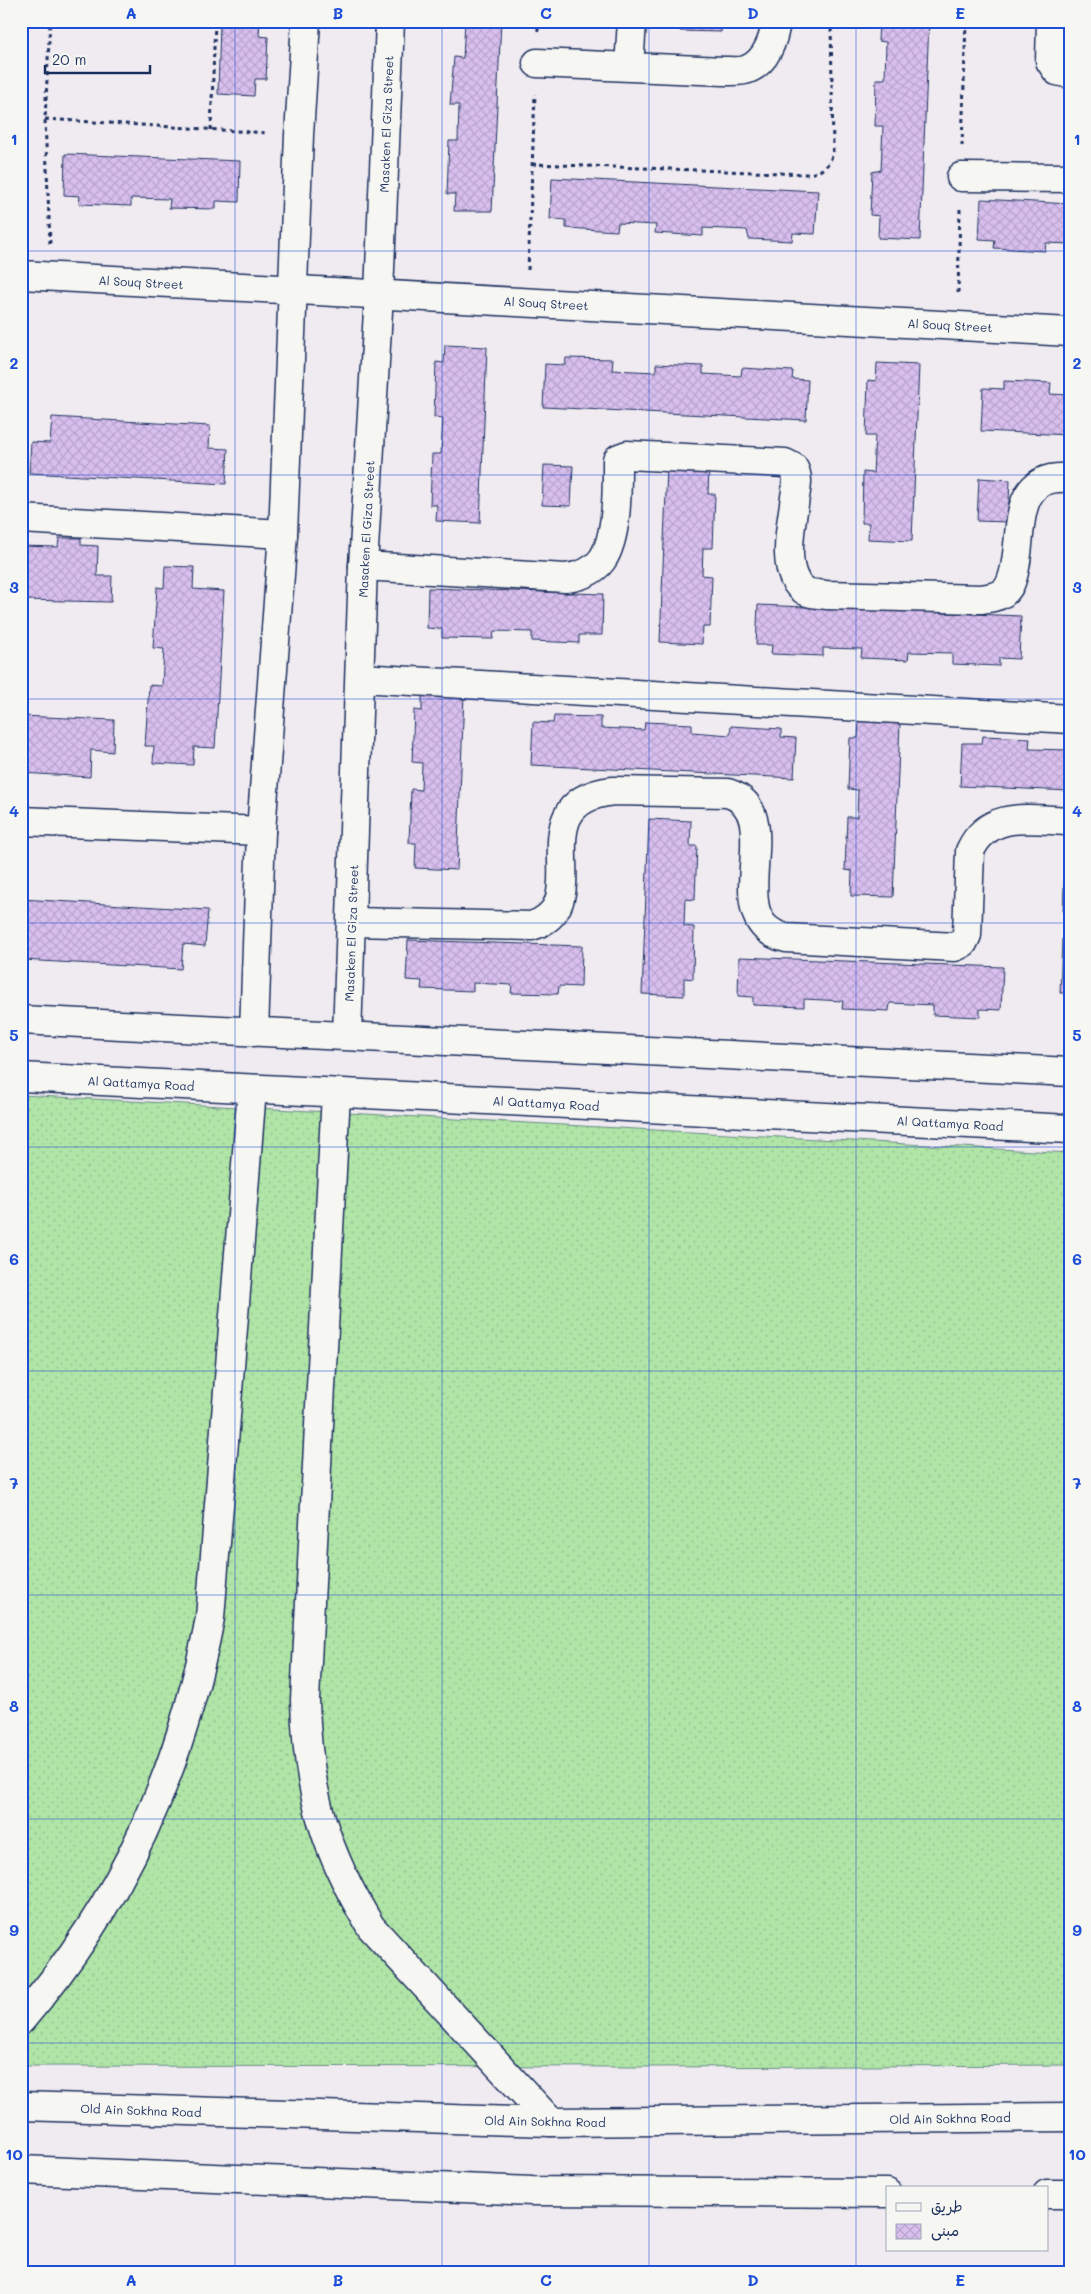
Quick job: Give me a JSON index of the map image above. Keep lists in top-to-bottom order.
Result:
{
  "streets": {
    "street": [
      "Masaken El Giza Street",
      "Al Souq Street",
      "Al Qattamya Road",
      "Old Ain Sokhna Road"
    ]
  },
  "crossings": [
    ["Masaken El Giza Street", "Al Souq Street"]
  ],
  "legend": ["طريق", "مبنى"],
  "scale_bar": "20 m",
  "grid": {
    "columns": [
      "A",
      "B",
      "C",
      "D",
      "E"
    ],
    "rows": [
      "1",
      "2",
      "3",
      "4",
      "5",
      "6",
      "7",
      "8",
      "9",
      "10"
    ]
  }
}
